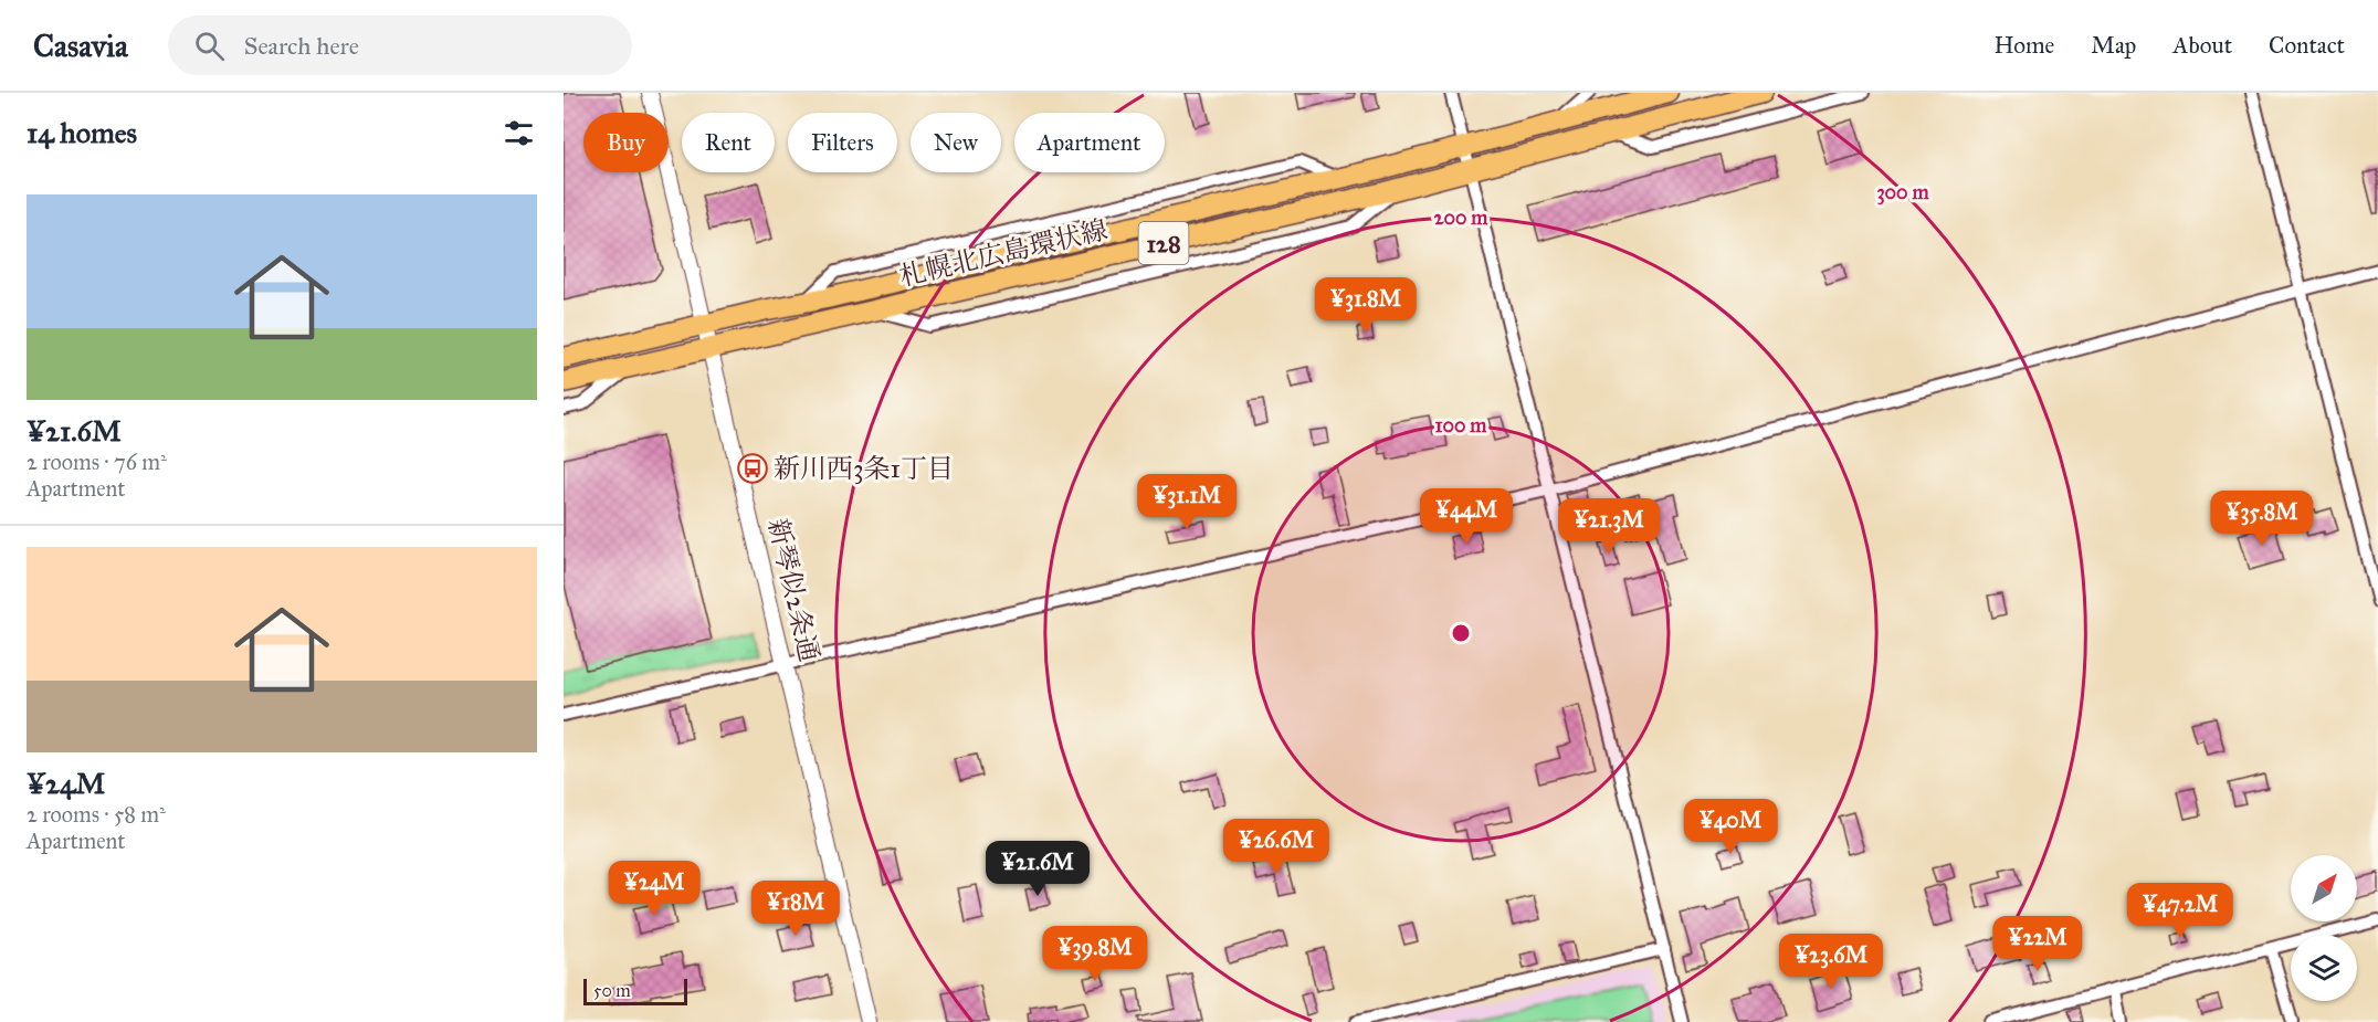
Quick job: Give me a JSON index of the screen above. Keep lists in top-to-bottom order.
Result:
{
  "streets": {
    "main road": ["128", "札幌北広島環状線"],
    "street": ["新琴似2条通"]
  },
  "crossings": [
    ["札幌北広島環状線", "新琴似2条通"]
  ],
  "places": {
    "bus stop": ["新川西3条1丁目"]
  },
  "scale_bar": "50 m",
  "north": "top right",
  "page": {
    "header": "Casavia",
    "search": "Search here",
    "nav": [
      "Home",
      "Map",
      "About",
      "Contact"
    ],
    "heading": "14 homes",
    "chip": [
      "Buy",
      "Rent",
      "Filters",
      "New",
      "Apartment"
    ],
    "list": [
      {
        "name": "¥21.6M",
        "note": "2 rooms · 76 m² · Apartment"
      },
      {
        "name": "¥24M",
        "note": "2 rooms · 58 m² · Apartment"
      }
    ],
    "price": [
      "¥31.8M",
      "¥31.1M",
      "¥44M",
      "¥35.8M",
      "¥21.3M",
      "¥40M",
      "¥26.6M",
      "¥21.6M",
      "¥24M",
      "¥18M",
      "¥47.2M",
      "¥22M",
      "¥39.8M",
      "¥23.6M"
    ],
    "scale": "50 m"
  },
  "rings": ["300 m", "200 m", "100 m"]
}
